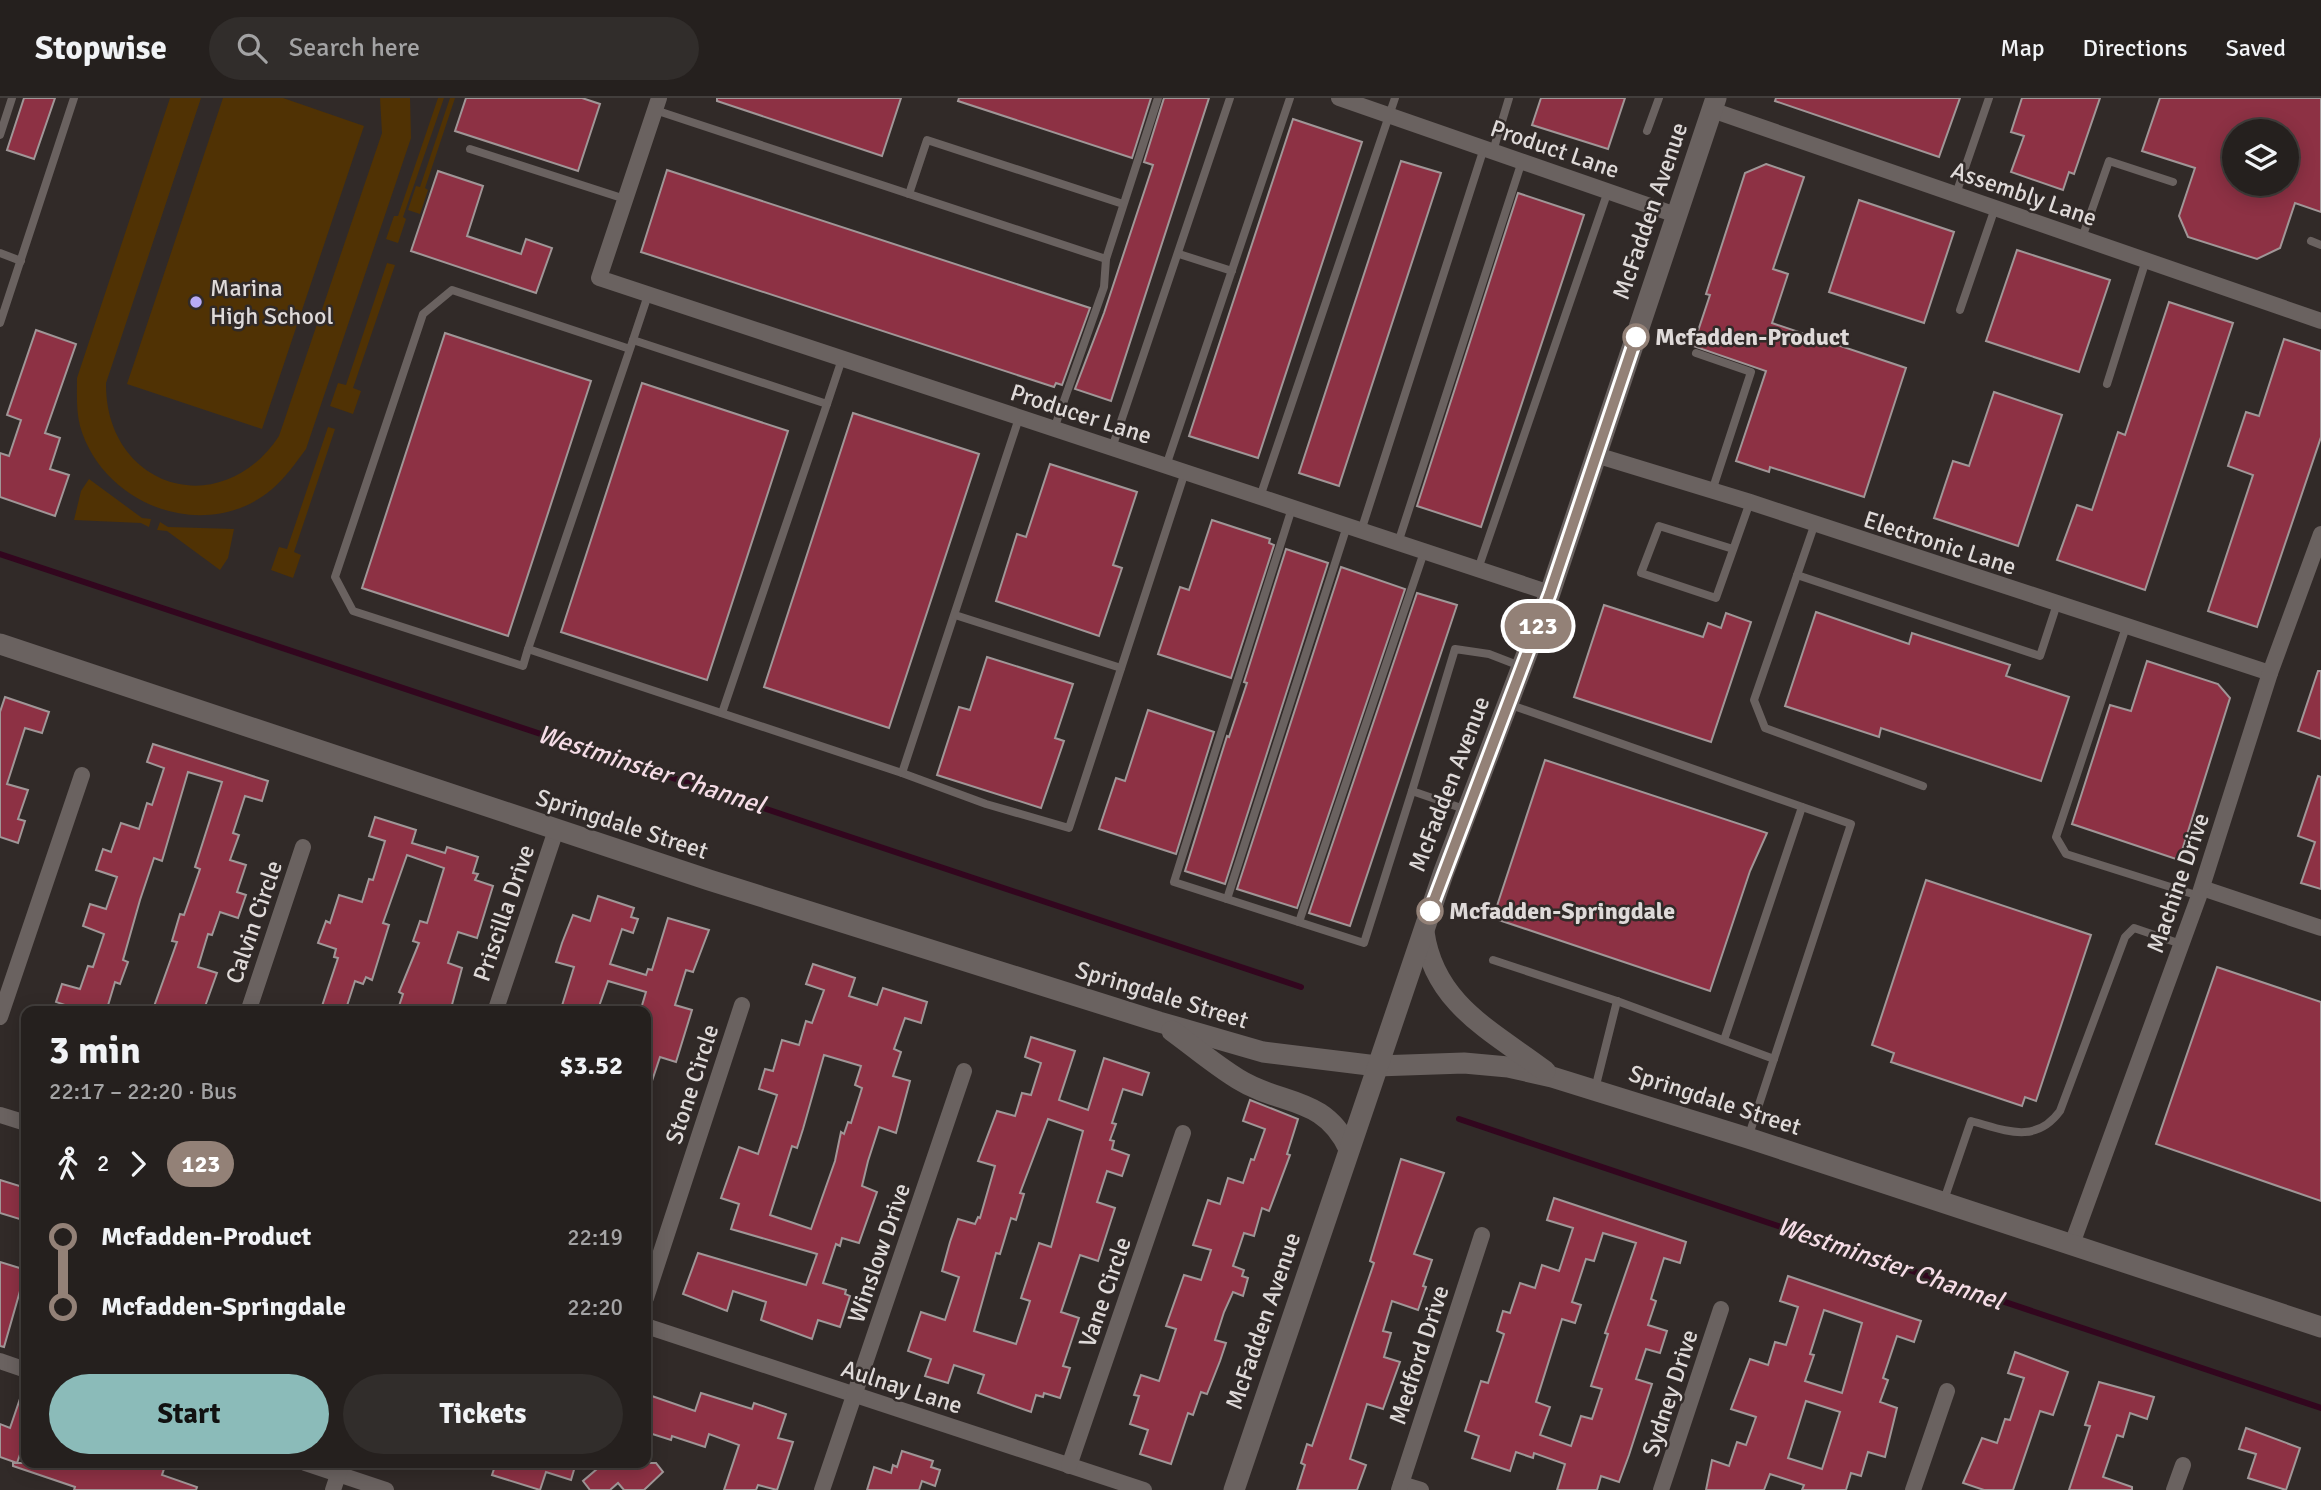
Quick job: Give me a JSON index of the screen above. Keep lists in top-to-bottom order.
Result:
{
  "streets": {
    "main road": ["McFadden Avenue", "Springdale Street"],
    "street": [
      "Product Lane",
      "Assembly Lane",
      "Producer Lane",
      "Electronic Lane",
      "Machine Drive",
      "Priscilla Drive",
      "Calvin Circle",
      "Stone Circle",
      "Winslow Drive",
      "Vane Circle",
      "Medford Drive",
      "Aulnay Lane",
      "Sydney Drive"
    ]
  },
  "crossings": [
    ["Product Lane", "McFadden Avenue"],
    ["Assembly Lane", "McFadden Avenue"],
    ["McFadden Avenue", "Producer Lane"],
    ["McFadden Avenue", "Electronic Lane"],
    ["McFadden Avenue", "Springdale Street"],
    ["Electronic Lane", "Machine Drive"],
    ["Springdale Street", "Machine Drive"],
    ["Springdale Street", "Priscilla Drive"],
    ["Winslow Drive", "Aulnay Lane"],
    ["Vane Circle", "Aulnay Lane"]
  ],
  "water": ["Westminster Channel"],
  "places": ["Marina High School", "Mcfadden-Product", "Mcfadden-Springdale"],
  "lines": ["bus line 123"],
  "page": {
    "header": "Stopwise",
    "search": "Search here",
    "nav": ["Map", "Directions", "Saved"],
    "on_map": "123",
    "heading": ["3 min", "22:17 – 22:20 · Bus", "$3.52"],
    "legs": ["2", "123"],
    "list": [
      {
        "name": "Mcfadden-Product",
        "value": "22:19"
      },
      {
        "name": "Mcfadden-Springdale",
        "value": "22:20"
      }
    ],
    "buttons": ["Start", "Tickets"]
  }
}
